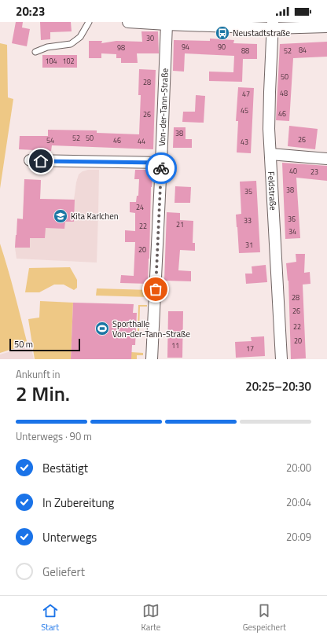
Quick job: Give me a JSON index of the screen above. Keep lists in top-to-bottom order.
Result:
{
  "streets": {
    "street": ["Von-der-Tann-Straße", "Feldstraße"]
  },
  "places": {
    "bus stop": ["Neustadtstraße"],
    "school or university": ["Kita Karlchen"],
    "sports": ["Sporthalle Von-der-Tann-Straße"]
  },
  "house_numbers": [
    "30",
    "94",
    "90",
    "98",
    "84",
    "88",
    "52",
    "104",
    "102",
    "50",
    "28",
    "48",
    "47",
    "45",
    "46",
    "26",
    "38",
    "52",
    "50",
    "26",
    "54",
    "46",
    "44",
    "43",
    "40",
    "23",
    "38",
    "35",
    "24",
    "36",
    "33",
    "21",
    "22",
    "34",
    "31",
    "20",
    "28",
    "26",
    "22",
    "20",
    "11",
    "17"
  ],
  "scale_bar": "50 m",
  "page": {
    "status": "20:23",
    "scale": "50 m",
    "heading": ["2 Min.", "Ankunft in", "20:25–20:30"],
    "bar": "Unterwegs · 90 m",
    "list": [
      ["Bestätigt", "20:00"],
      ["In Zubereitung", "20:04"],
      ["Unterwegs", "20:09"],
      "Geliefert"
    ],
    "tabs": ["Start", "Karte", "Gespeichert"]
  }
}
